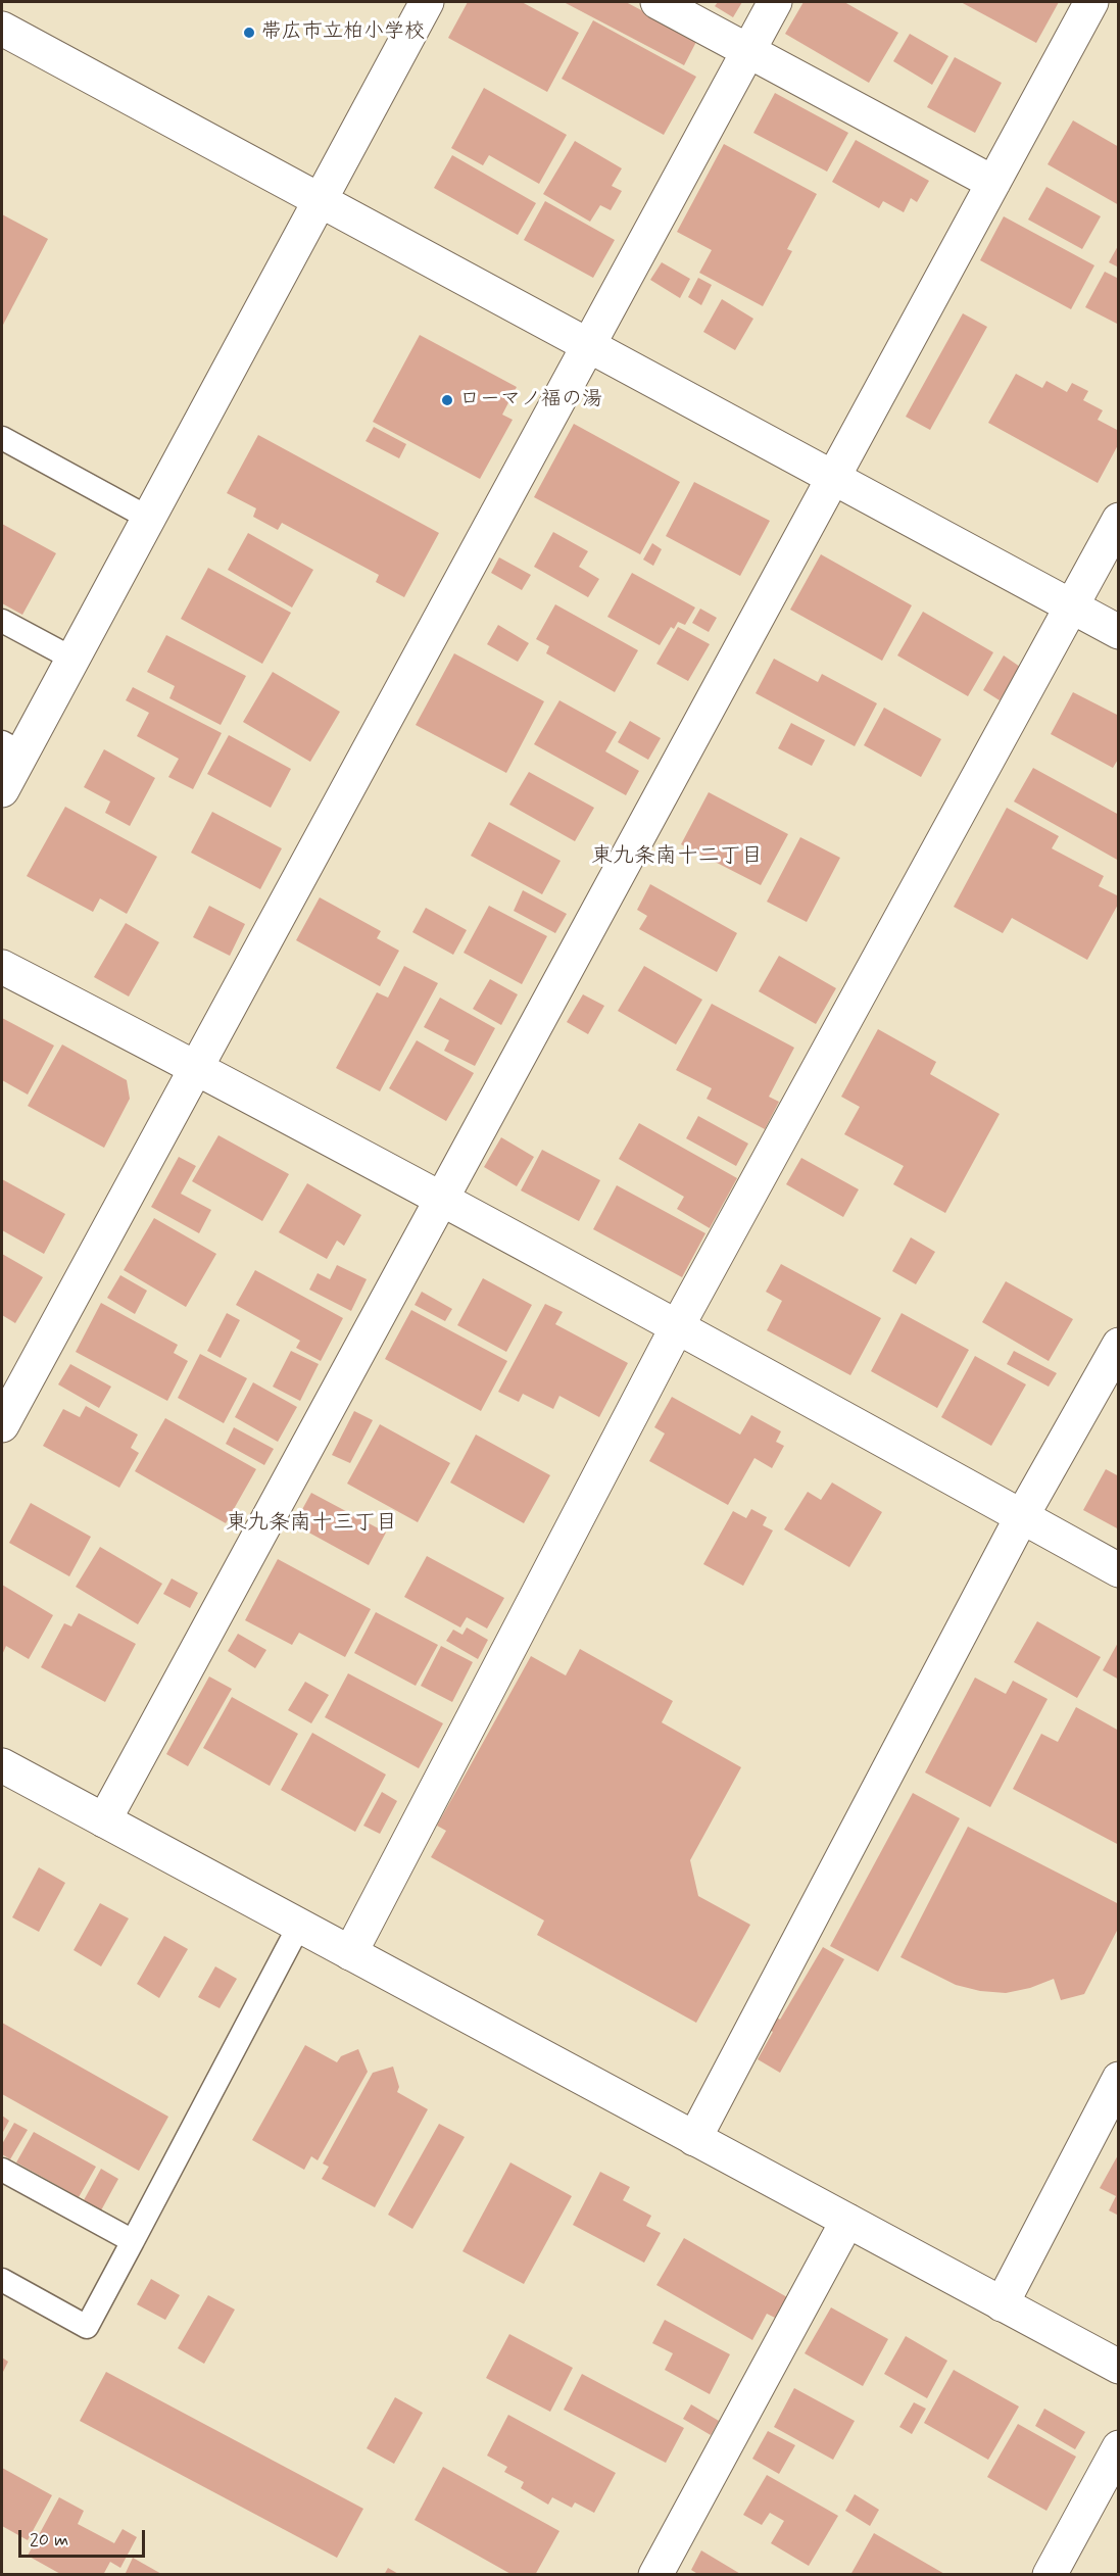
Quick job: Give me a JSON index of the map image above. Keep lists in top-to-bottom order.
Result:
{
  "districts": ["東九条南十二丁目", "東九条南十三丁目"],
  "places": ["帯広市立柏小学校", "ローマノ福の湯"],
  "scale_bar": "20 m"
}
